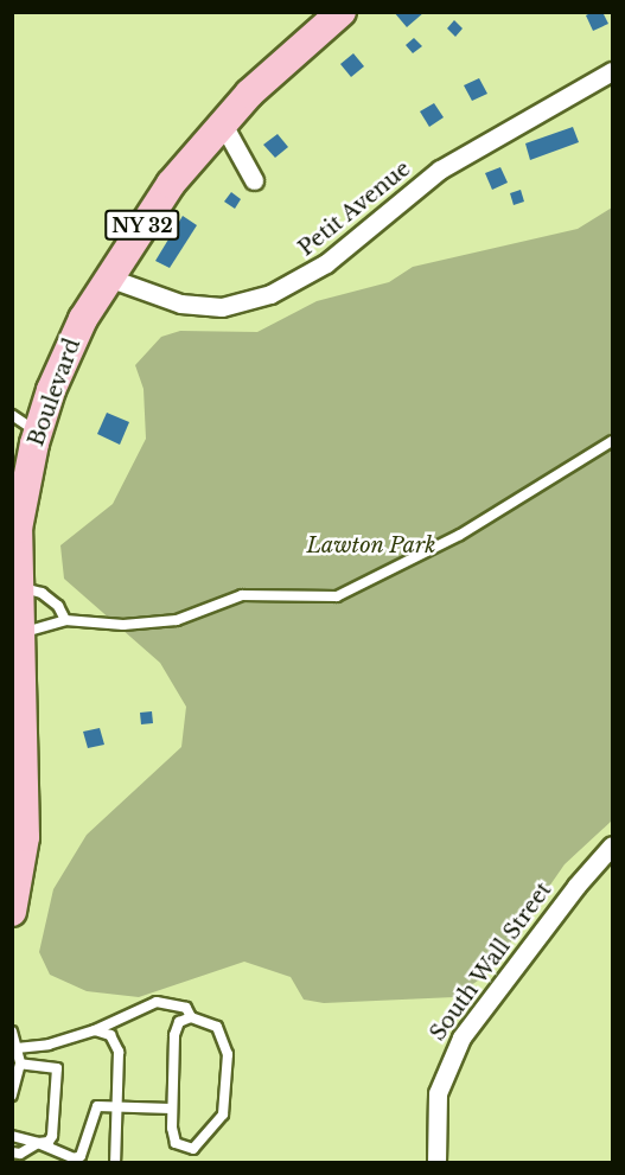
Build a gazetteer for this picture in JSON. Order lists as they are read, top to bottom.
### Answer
{
  "streets": {
    "main road": ["NY 32", "Boulevard"],
    "street": ["Petit Avenue", "South Wall Street"]
  },
  "crossings": [
    ["Petit Avenue", "Boulevard"]
  ],
  "parks": ["Lawton Park"]
}
